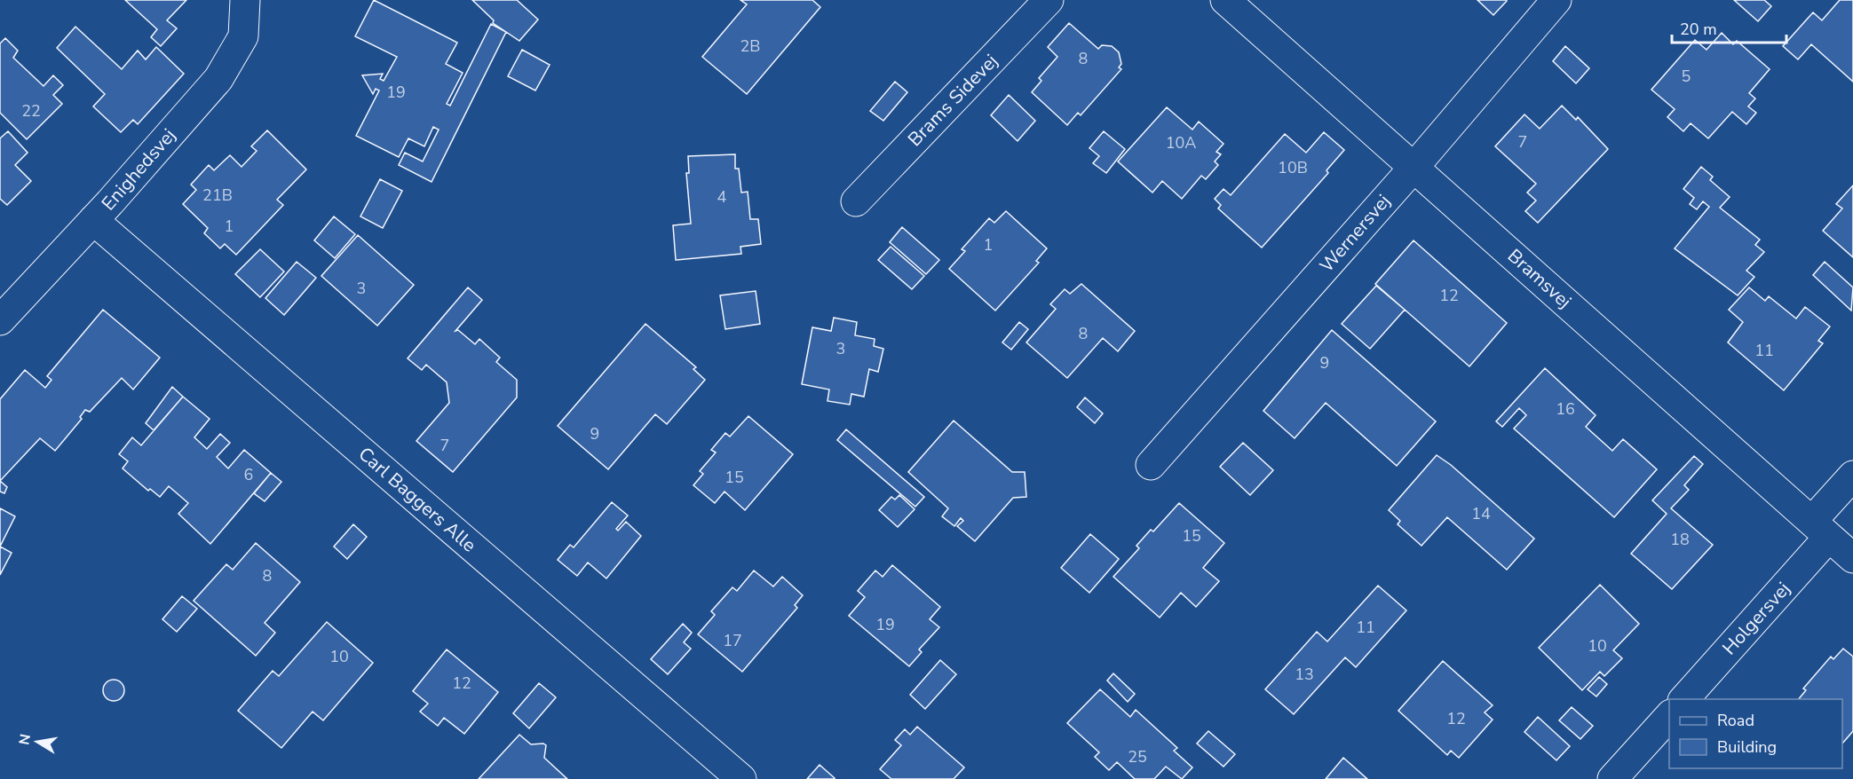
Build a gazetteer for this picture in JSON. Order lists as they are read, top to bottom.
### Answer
{
  "streets": {
    "street": [
      "Brams Sidevej",
      "Enighedsvej",
      "Wernersvej",
      "Bramsvej",
      "Carl Baggers Alle",
      "Holgersvej"
    ]
  },
  "crossings": [
    ["Enighedsvej", "Carl Baggers Alle"],
    ["Wernersvej", "Bramsvej"],
    ["Bramsvej", "Holgersvej"]
  ],
  "house_numbers": [
    "2B",
    "8",
    "5",
    "19",
    "22",
    "7",
    "10A",
    "10B",
    "21B",
    "4",
    "1",
    "1",
    "3",
    "12",
    "8",
    "3",
    "11",
    "9",
    "16",
    "9",
    "7",
    "6",
    "15",
    "14",
    "15",
    "18",
    "8",
    "19",
    "11",
    "17",
    "10",
    "10",
    "13",
    "12",
    "12",
    "25"
  ],
  "legend": ["Road", "Building"],
  "scale_bar": "20 m",
  "north": "left"
}
